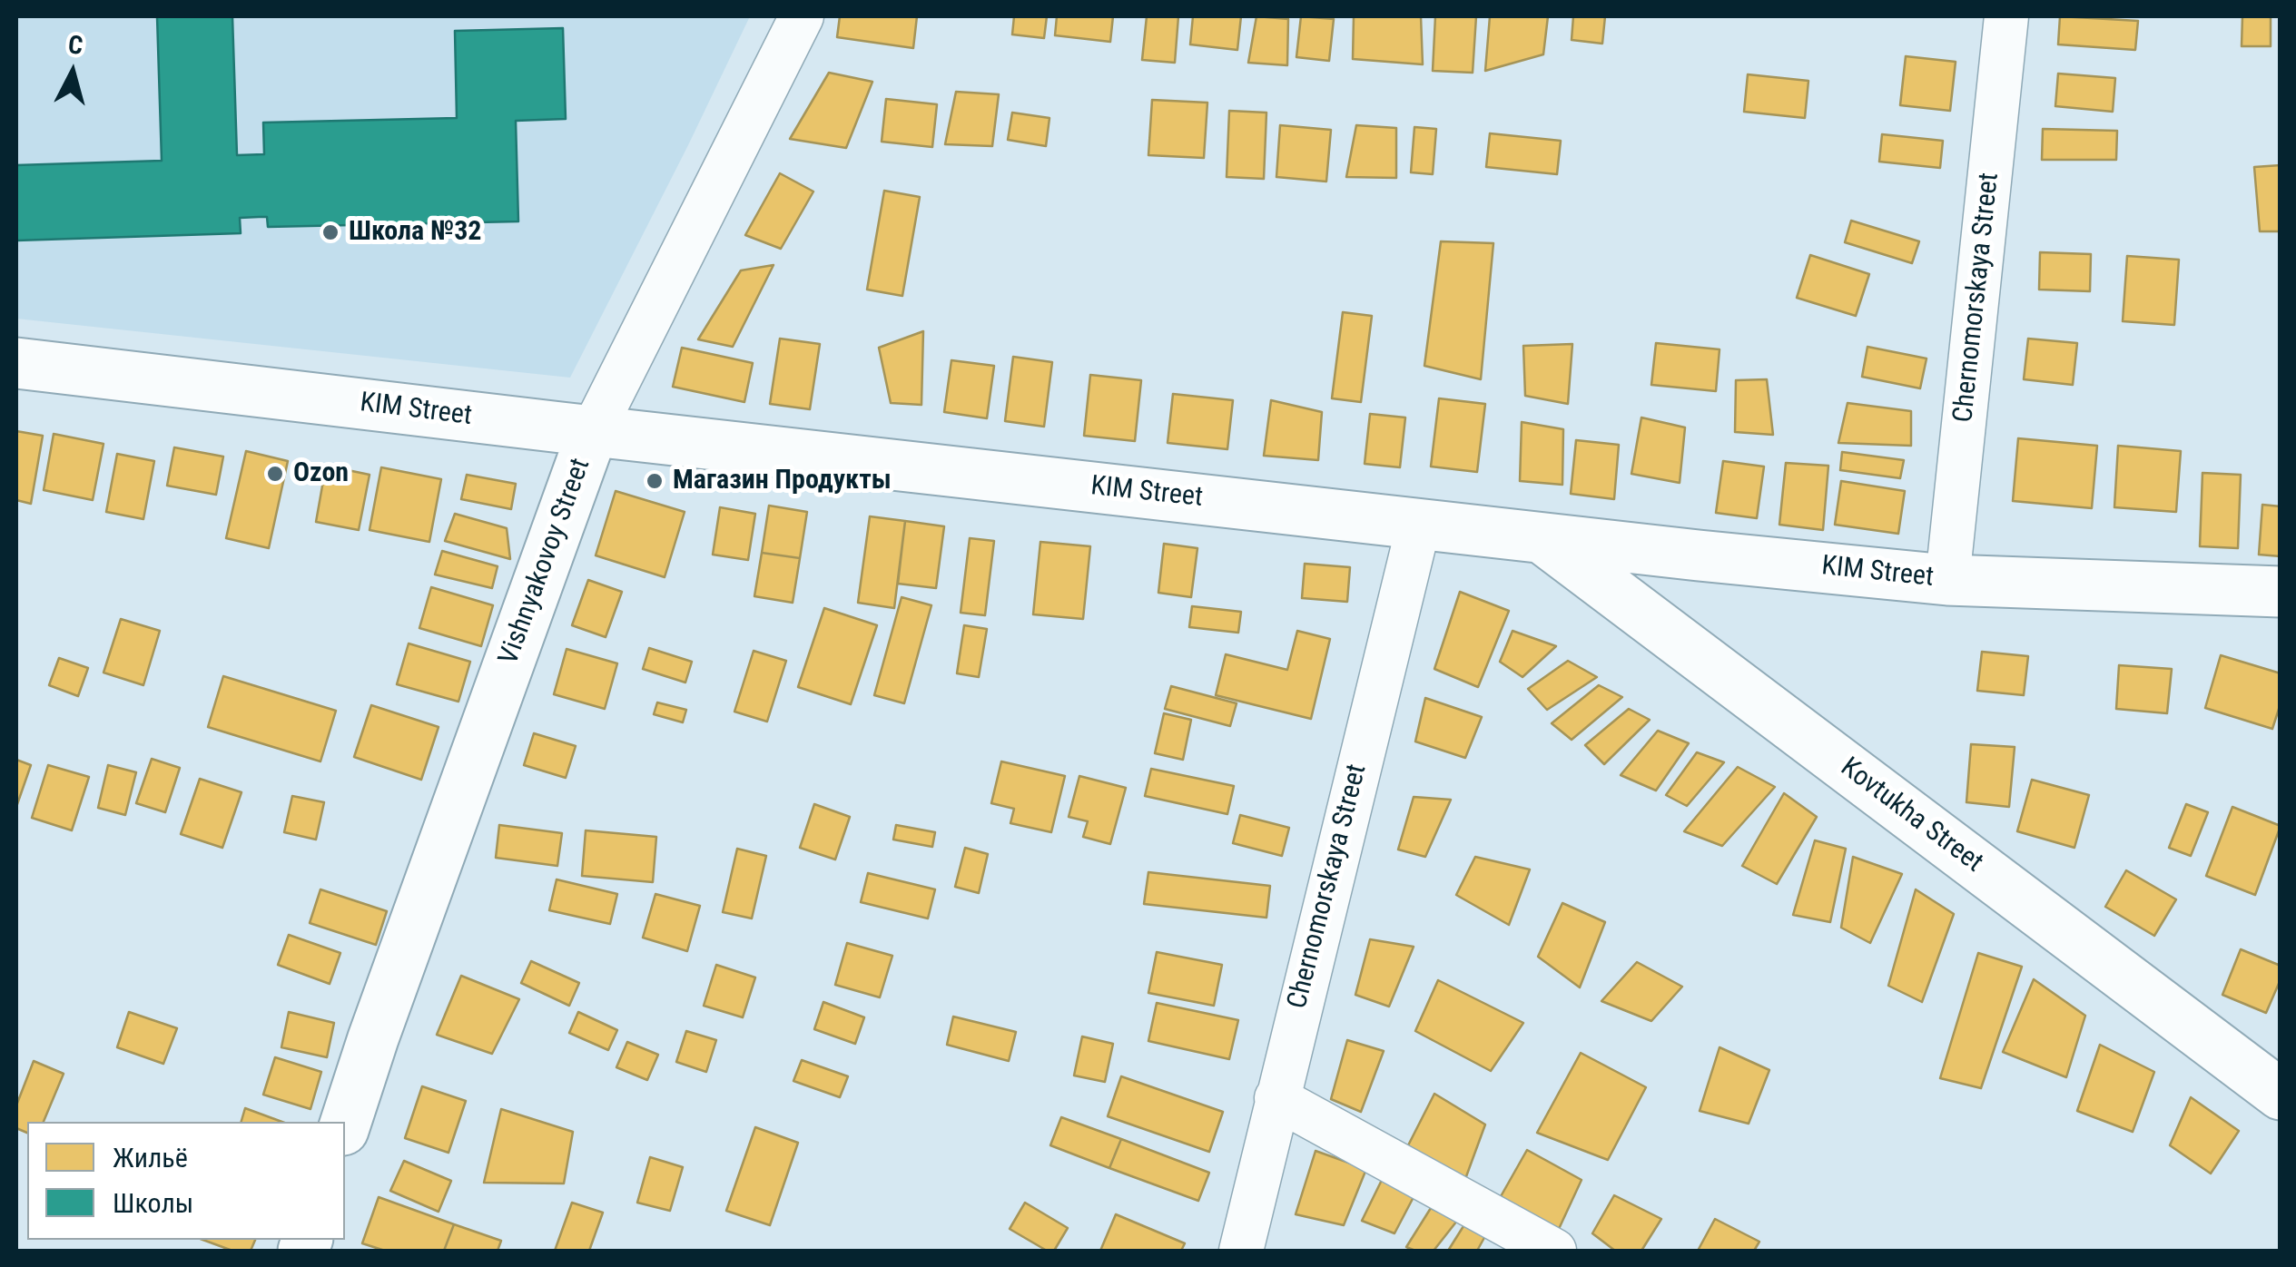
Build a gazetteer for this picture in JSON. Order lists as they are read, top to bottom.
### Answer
{
  "streets": {
    "street": [
      "Chernomorskaya Street",
      "KIM Street",
      "Vishnyakovoy Street",
      "Kovtukha Street"
    ]
  },
  "crossings": [
    ["Chernomorskaya Street", "KIM Street"],
    ["KIM Street", "Vishnyakovoy Street"],
    ["KIM Street", "Kovtukha Street"]
  ],
  "places": ["Школа №32", "Ozon", "Магазин Продукты"],
  "legend": ["Жильё", "Школы"],
  "north": "top"
}
